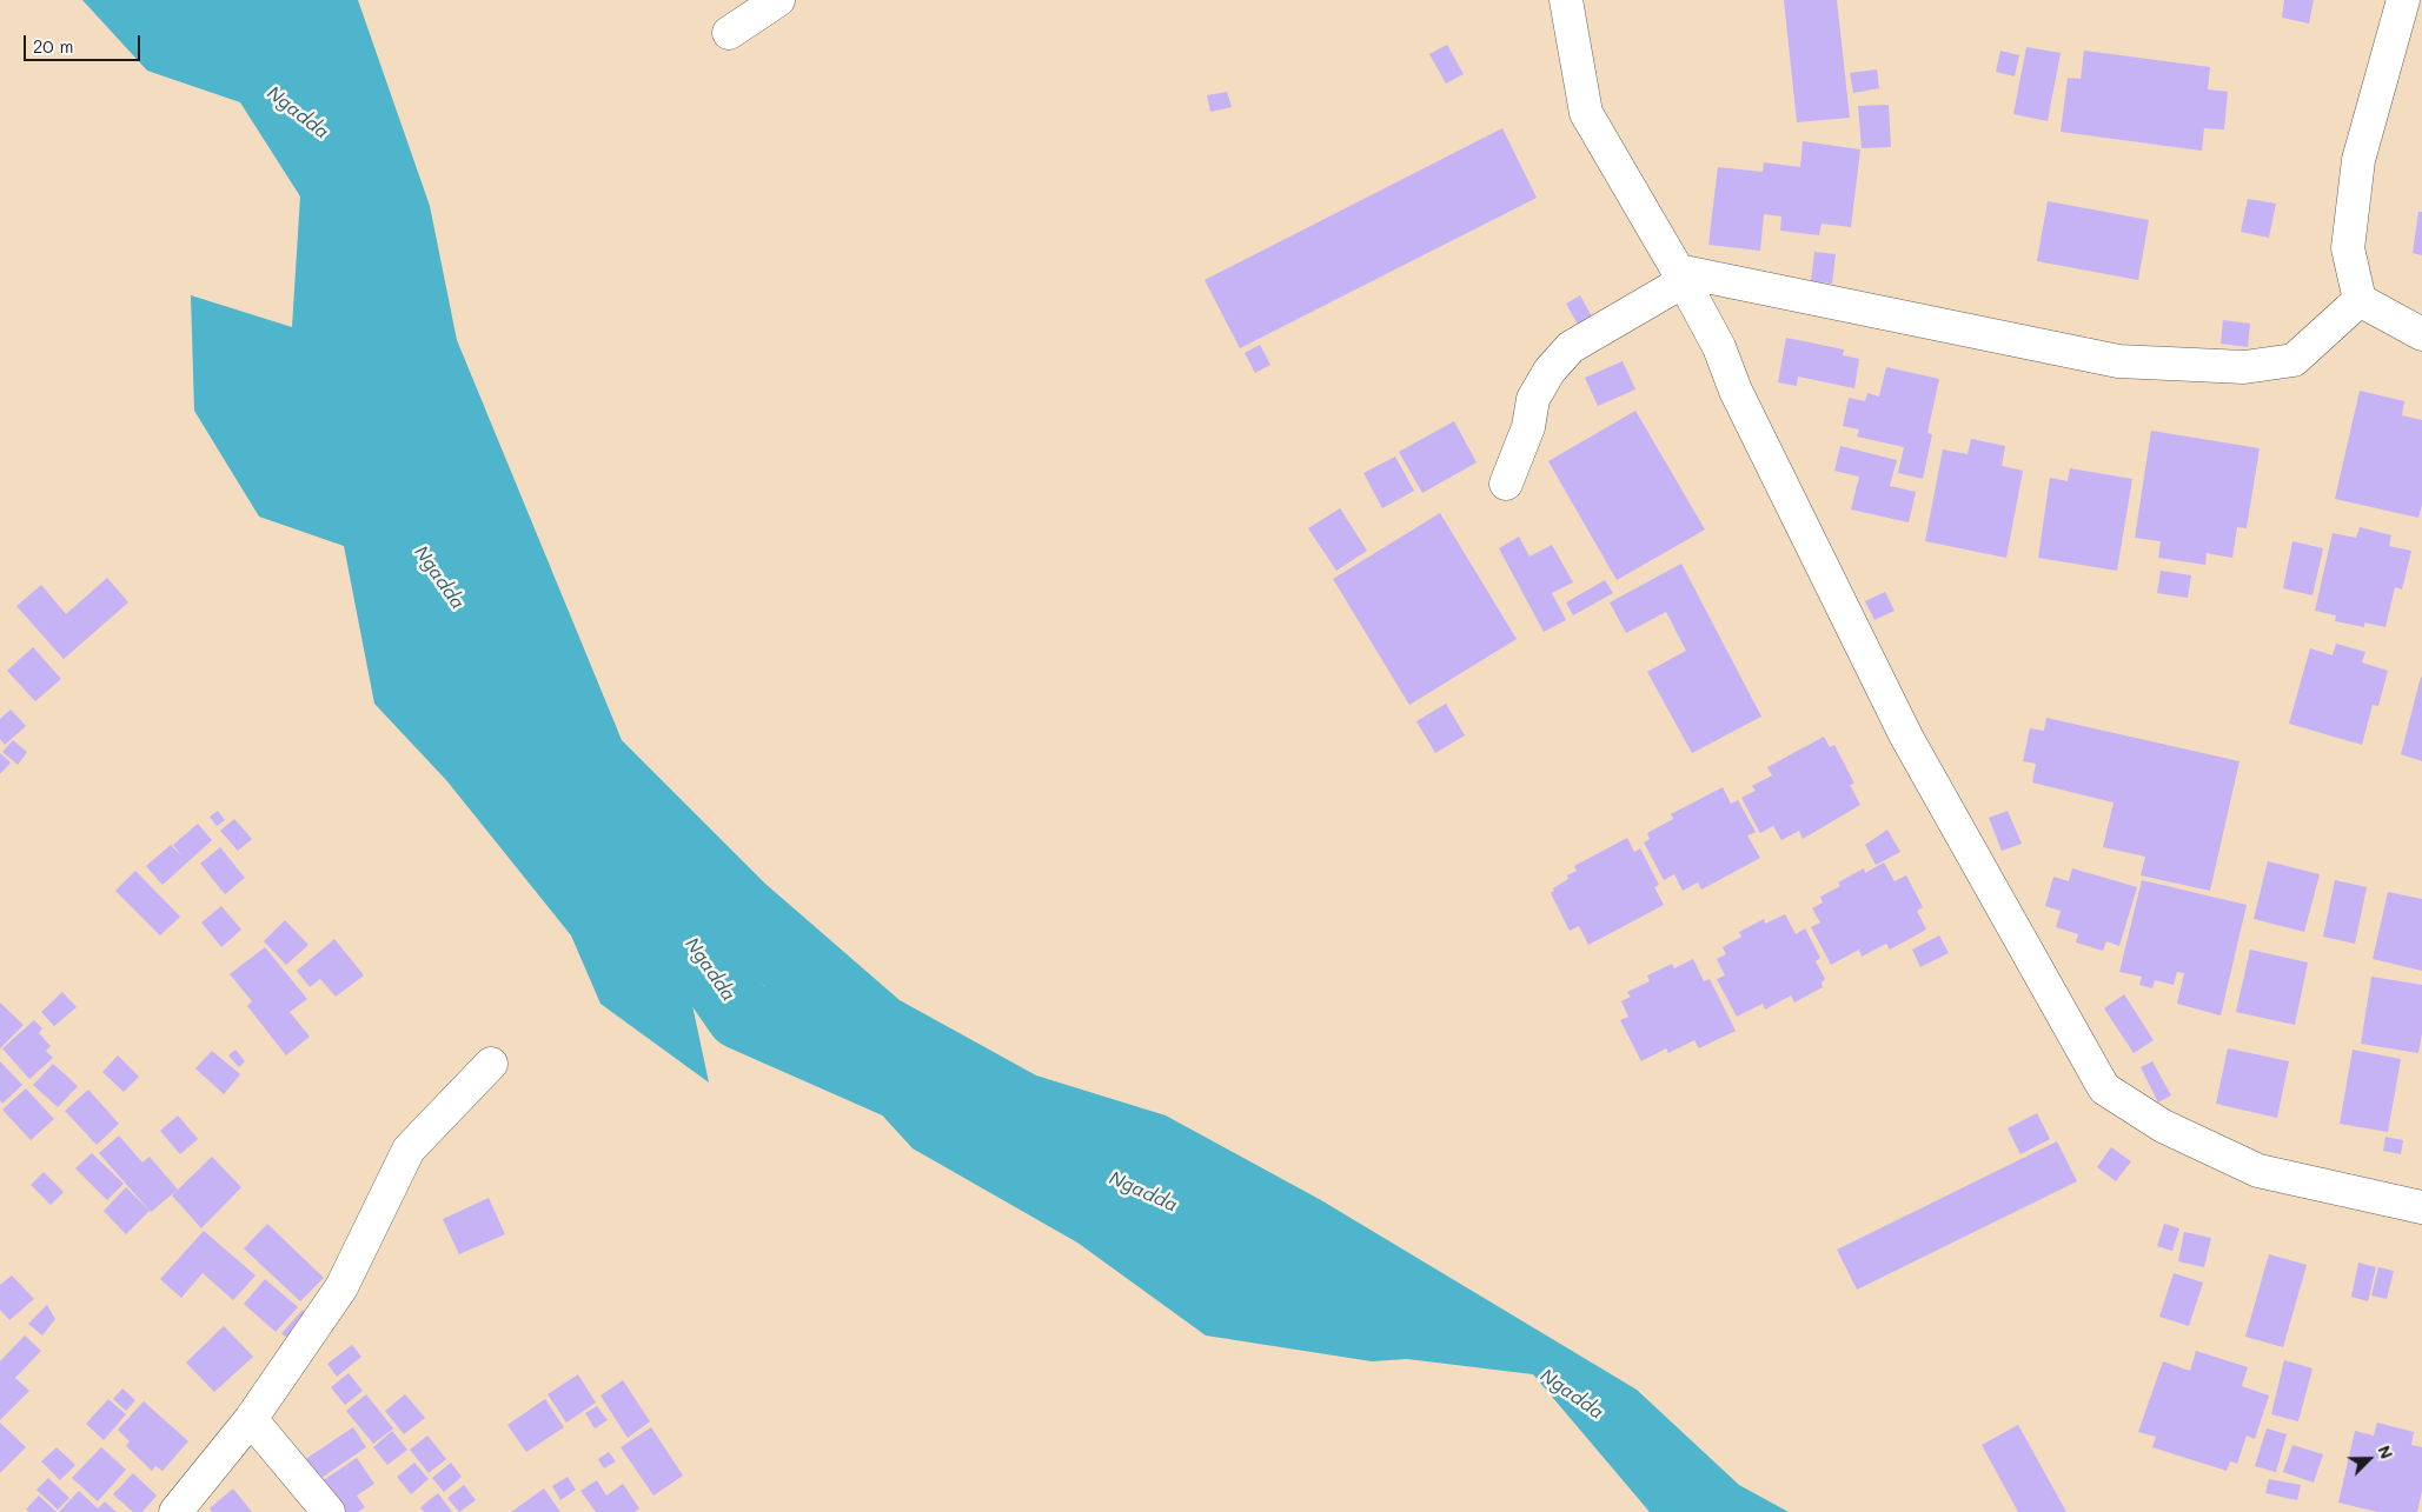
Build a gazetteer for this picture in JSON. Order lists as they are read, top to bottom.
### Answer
{
  "water": ["Ngadda"],
  "scale_bar": "20 m",
  "north": "top right"
}
